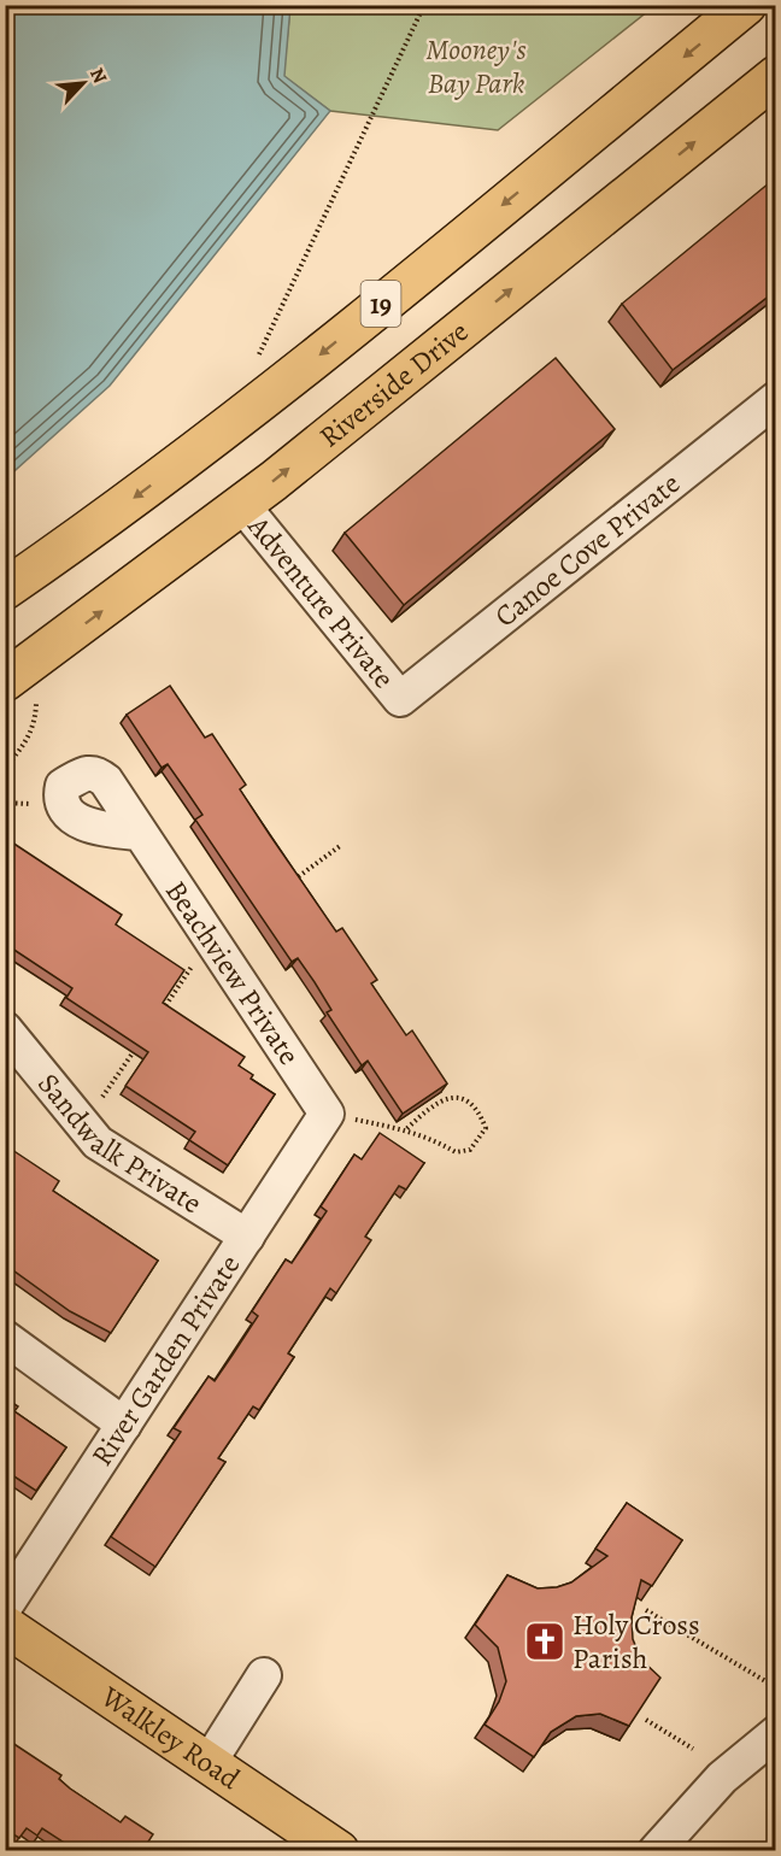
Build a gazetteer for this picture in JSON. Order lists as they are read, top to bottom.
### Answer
{
  "streets": {
    "main road": ["19", "Riverside Drive", "Walkley Road"],
    "street": [
      "Canoe Cove Private",
      "Adventure Private",
      "Beachview Private",
      "Sandwalk Private",
      "River Garden Private"
    ]
  },
  "crossings": [
    ["Riverside Drive", "Adventure Private"],
    ["Canoe Cove Private", "Adventure Private"],
    ["Beachview Private", "River Garden Private"],
    ["Sandwalk Private", "River Garden Private"]
  ],
  "parks": ["Mooney's Bay Park"],
  "places": {
    "church": ["Holy Cross Parish"]
  },
  "north": "top right"
}
